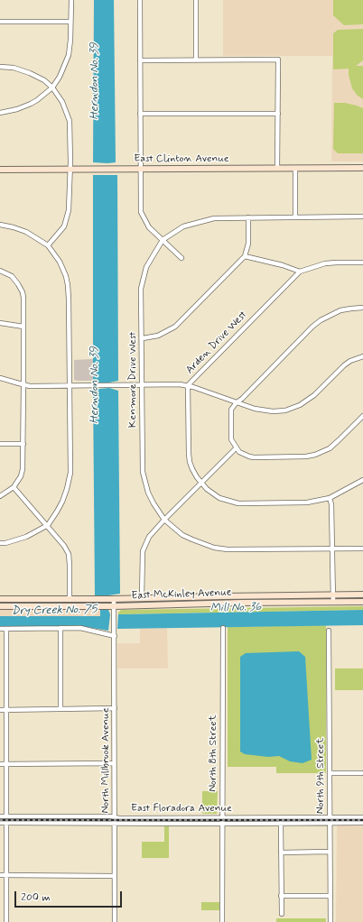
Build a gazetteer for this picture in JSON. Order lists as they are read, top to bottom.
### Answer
{
  "streets": {
    "main road": ["East Clinton Avenue", "East McKinley Avenue"],
    "street": [
      "Arden Drive West",
      "Kenmore Drive West",
      "North 8th Street",
      "North Millbrook Avenue",
      "North 9th Street",
      "East Floradora Avenue"
    ]
  },
  "crossings": [
    ["East McKinley Avenue", "North Millbrook Avenue"],
    ["North 8th Street", "East Floradora Avenue"],
    ["North Millbrook Avenue", "East Floradora Avenue"],
    ["North 9th Street", "East Floradora Avenue"]
  ],
  "water": ["Herndon No. 39", "Mill No. 36", "Dry Creek No. 75"],
  "scale_bar": "200 m"
}
